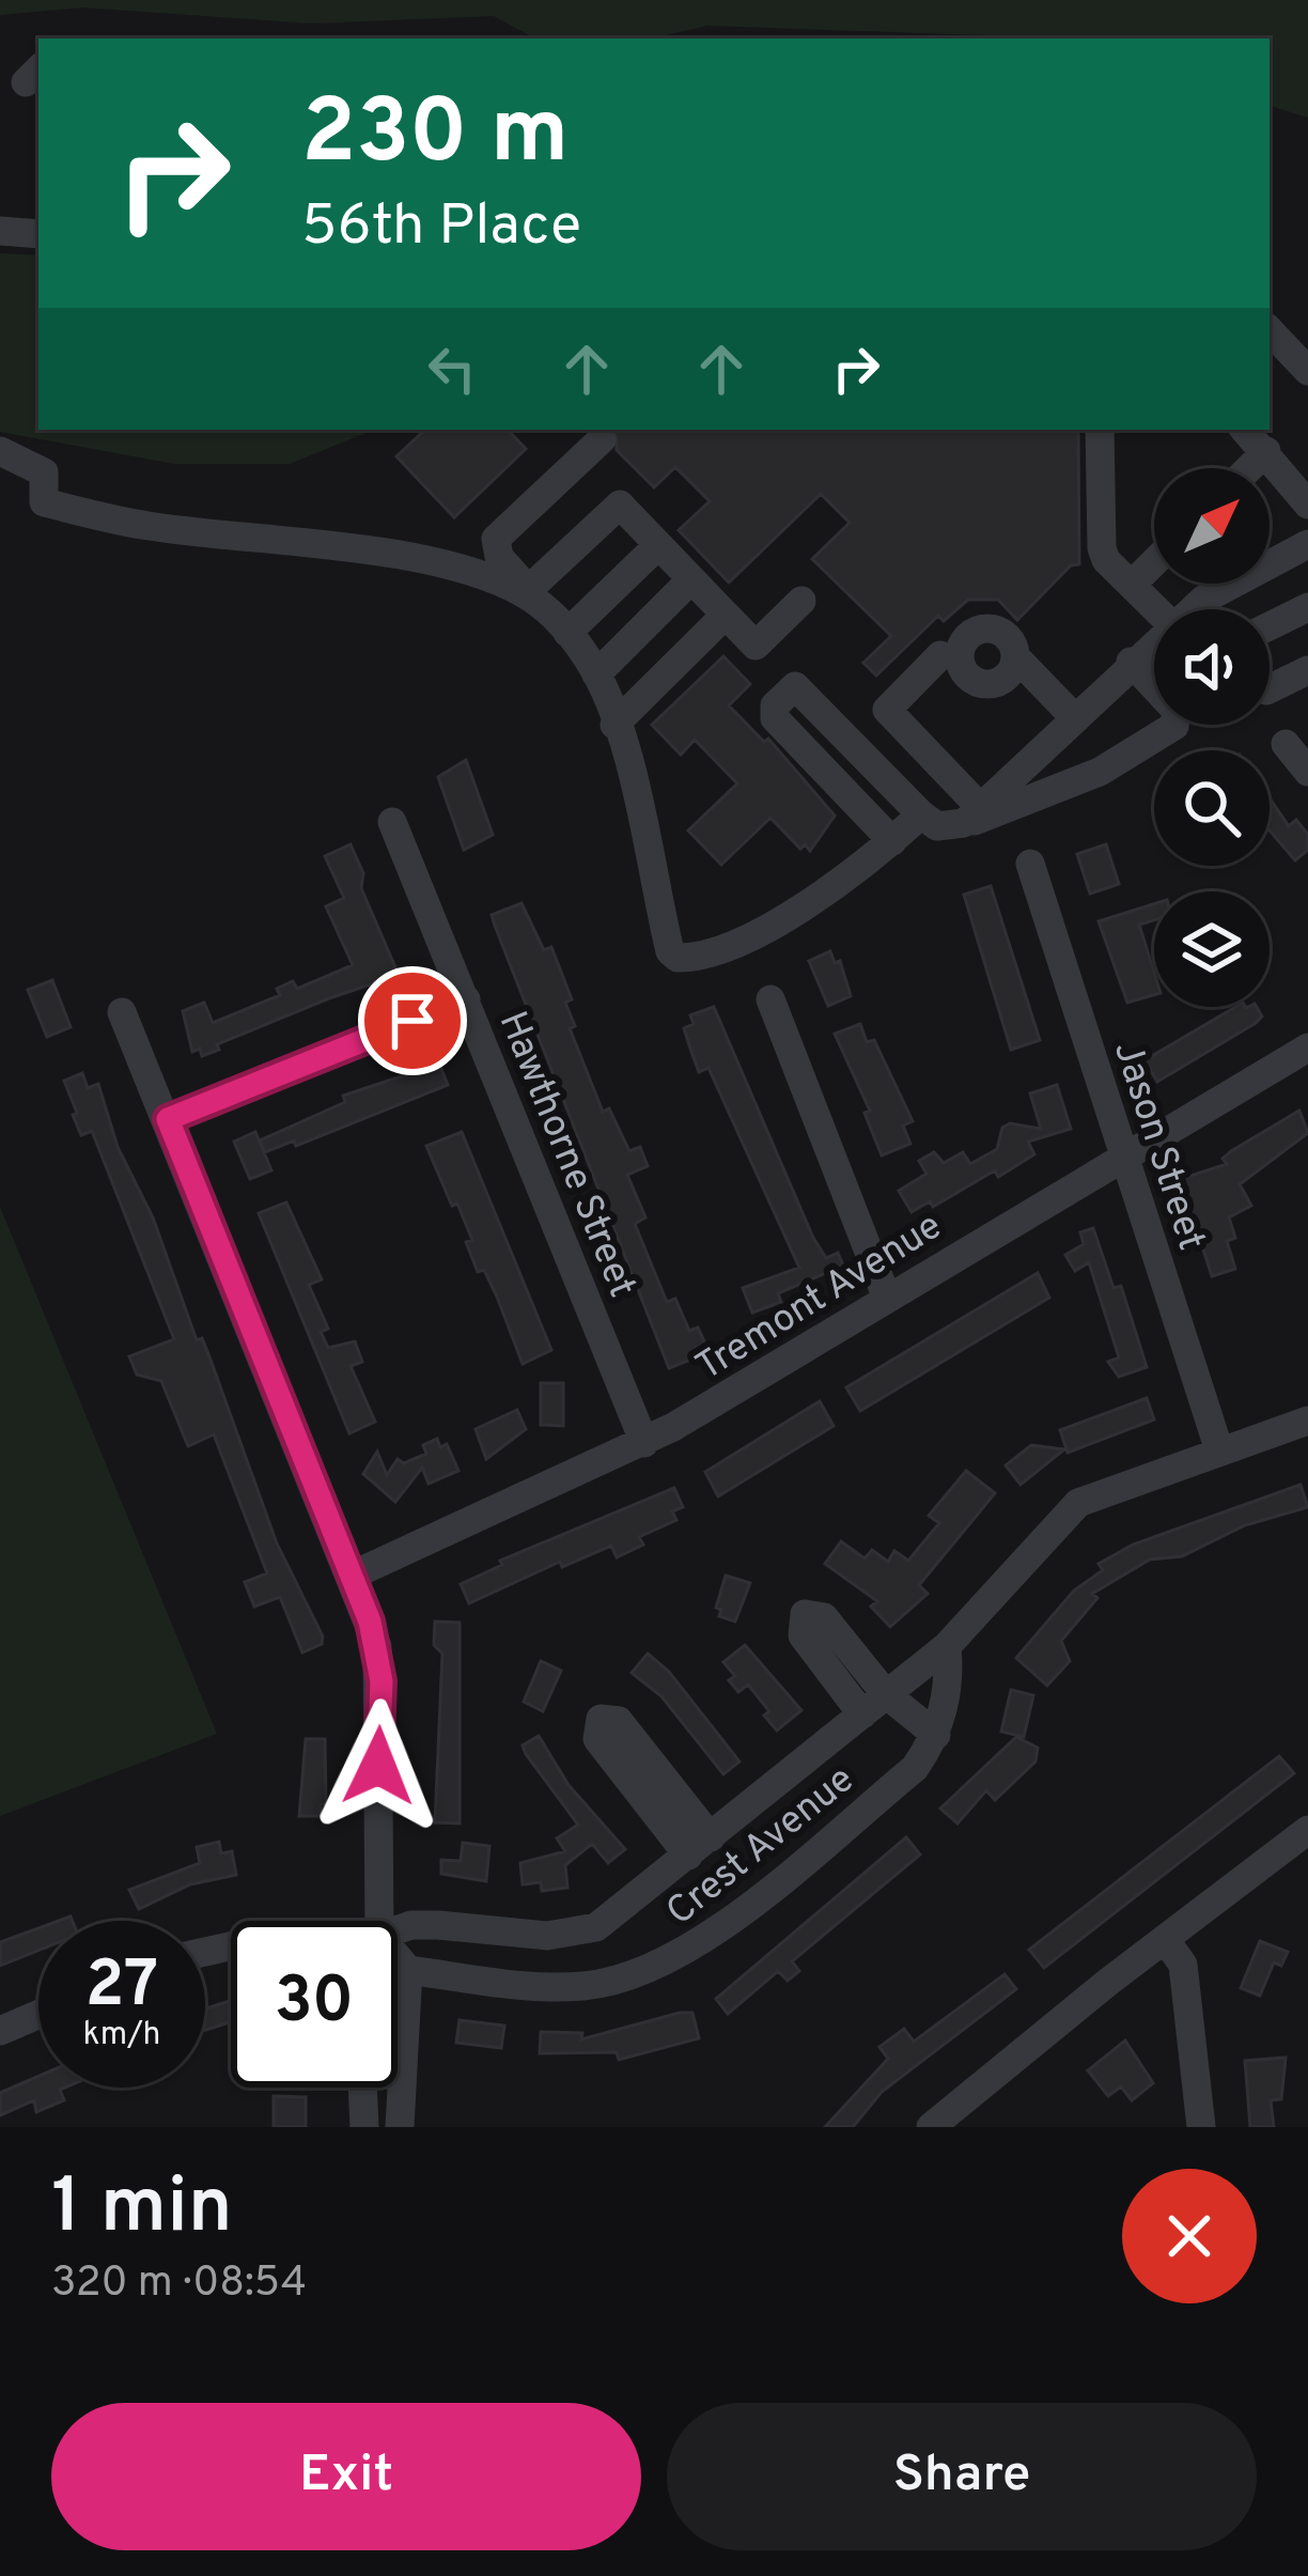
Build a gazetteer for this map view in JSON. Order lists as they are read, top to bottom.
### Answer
{
  "streets": {
    "street": [
      "Jason Street",
      "Hawthorne Street",
      "Tremont Avenue",
      "Crest Avenue"
    ]
  },
  "crossings": [
    ["Jason Street", "Tremont Avenue"],
    ["Jason Street", "Crest Avenue"],
    ["Hawthorne Street", "Tremont Avenue"]
  ],
  "north": "top right",
  "page": {
    "turn": ["230 m", "56th Place"],
    "speed": "27 km/h",
    "limit": "30",
    "heading": ["1 min", "320 m · 08:54"],
    "buttons": ["Exit", "Share"]
  }
}
